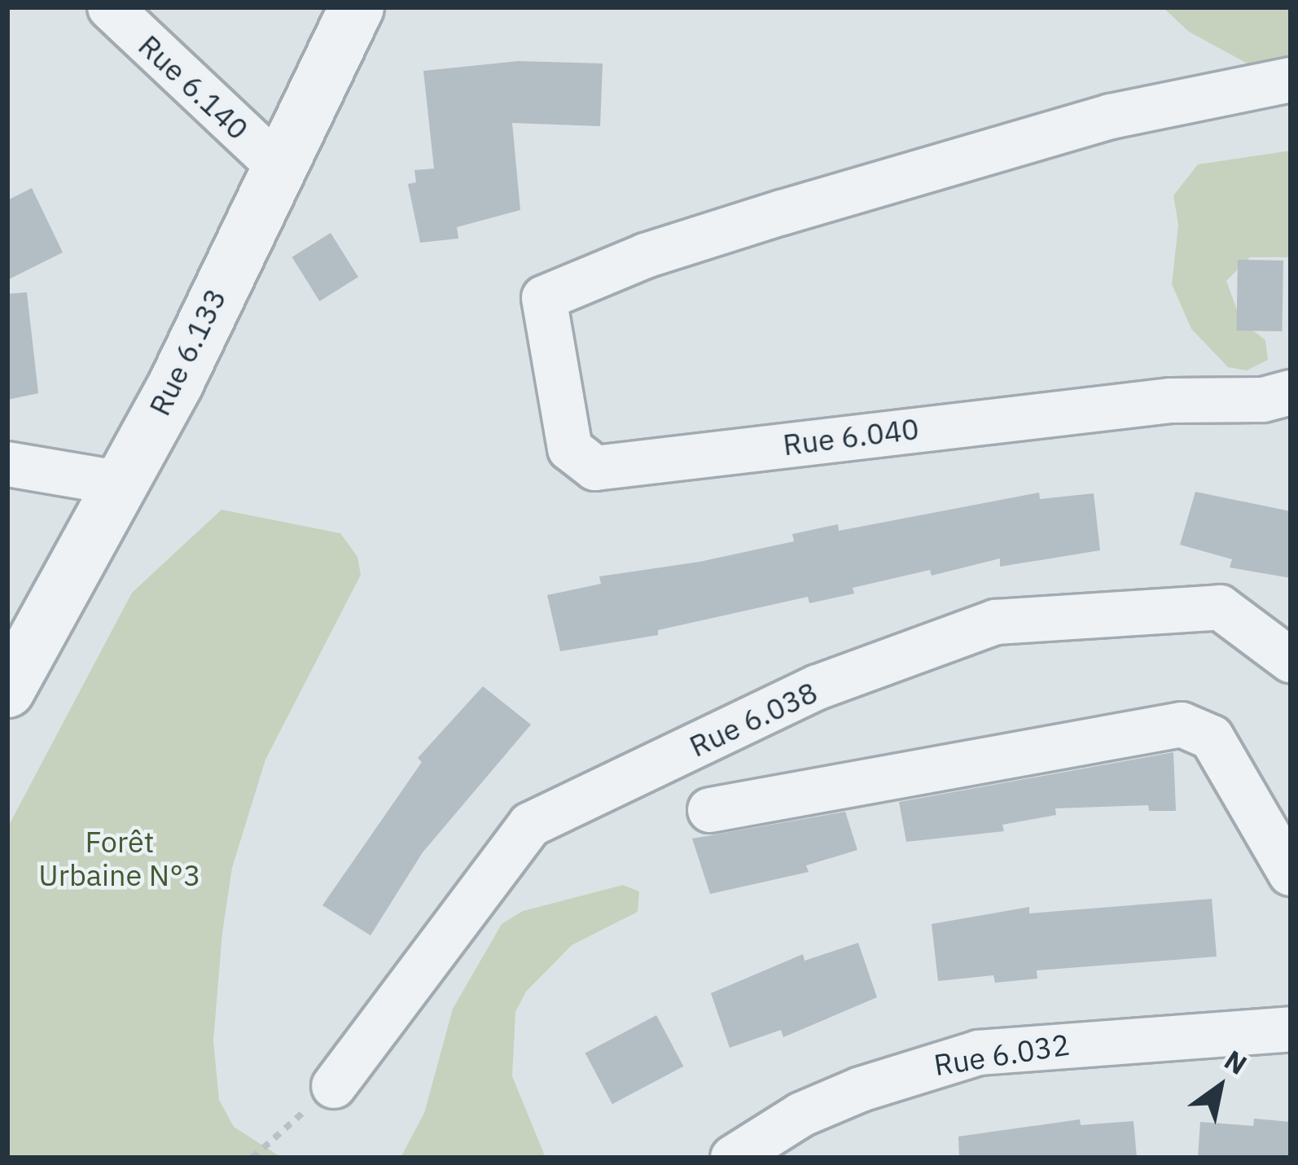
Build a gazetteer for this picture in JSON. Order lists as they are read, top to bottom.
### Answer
{
  "streets": {
    "street": [
      "Rue 6.140",
      "Rue 6.133",
      "Rue 6.040",
      "Rue 6.038",
      "Rue 6.032"
    ]
  },
  "crossings": [
    ["Rue 6.140", "Rue 6.133"]
  ],
  "parks": ["Forêt Urbaine N°3"],
  "north": "top right"
}
